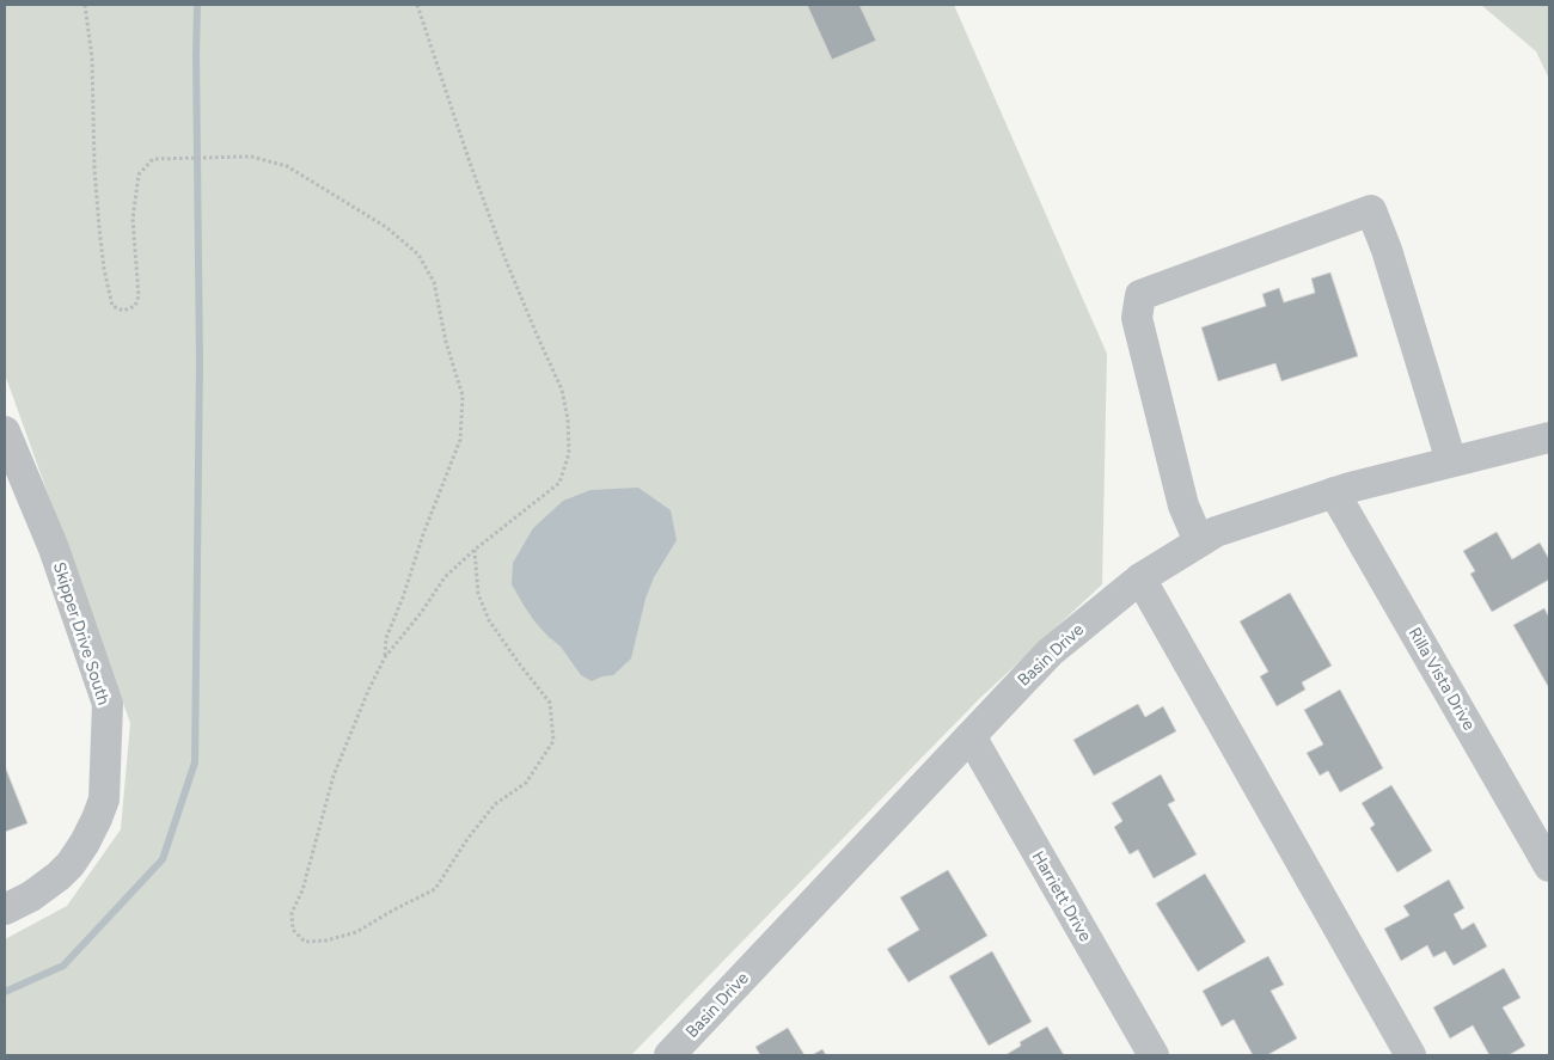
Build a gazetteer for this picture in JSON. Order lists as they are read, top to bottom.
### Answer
{
  "streets": {
    "street": [
      "Skipper Drive South",
      "Basin Drive",
      "Rilla Vista Drive",
      "Harriett Drive"
    ]
  },
  "crossings": [
    ["Basin Drive", "Rilla Vista Drive"],
    ["Basin Drive", "Harriett Drive"]
  ]
}
